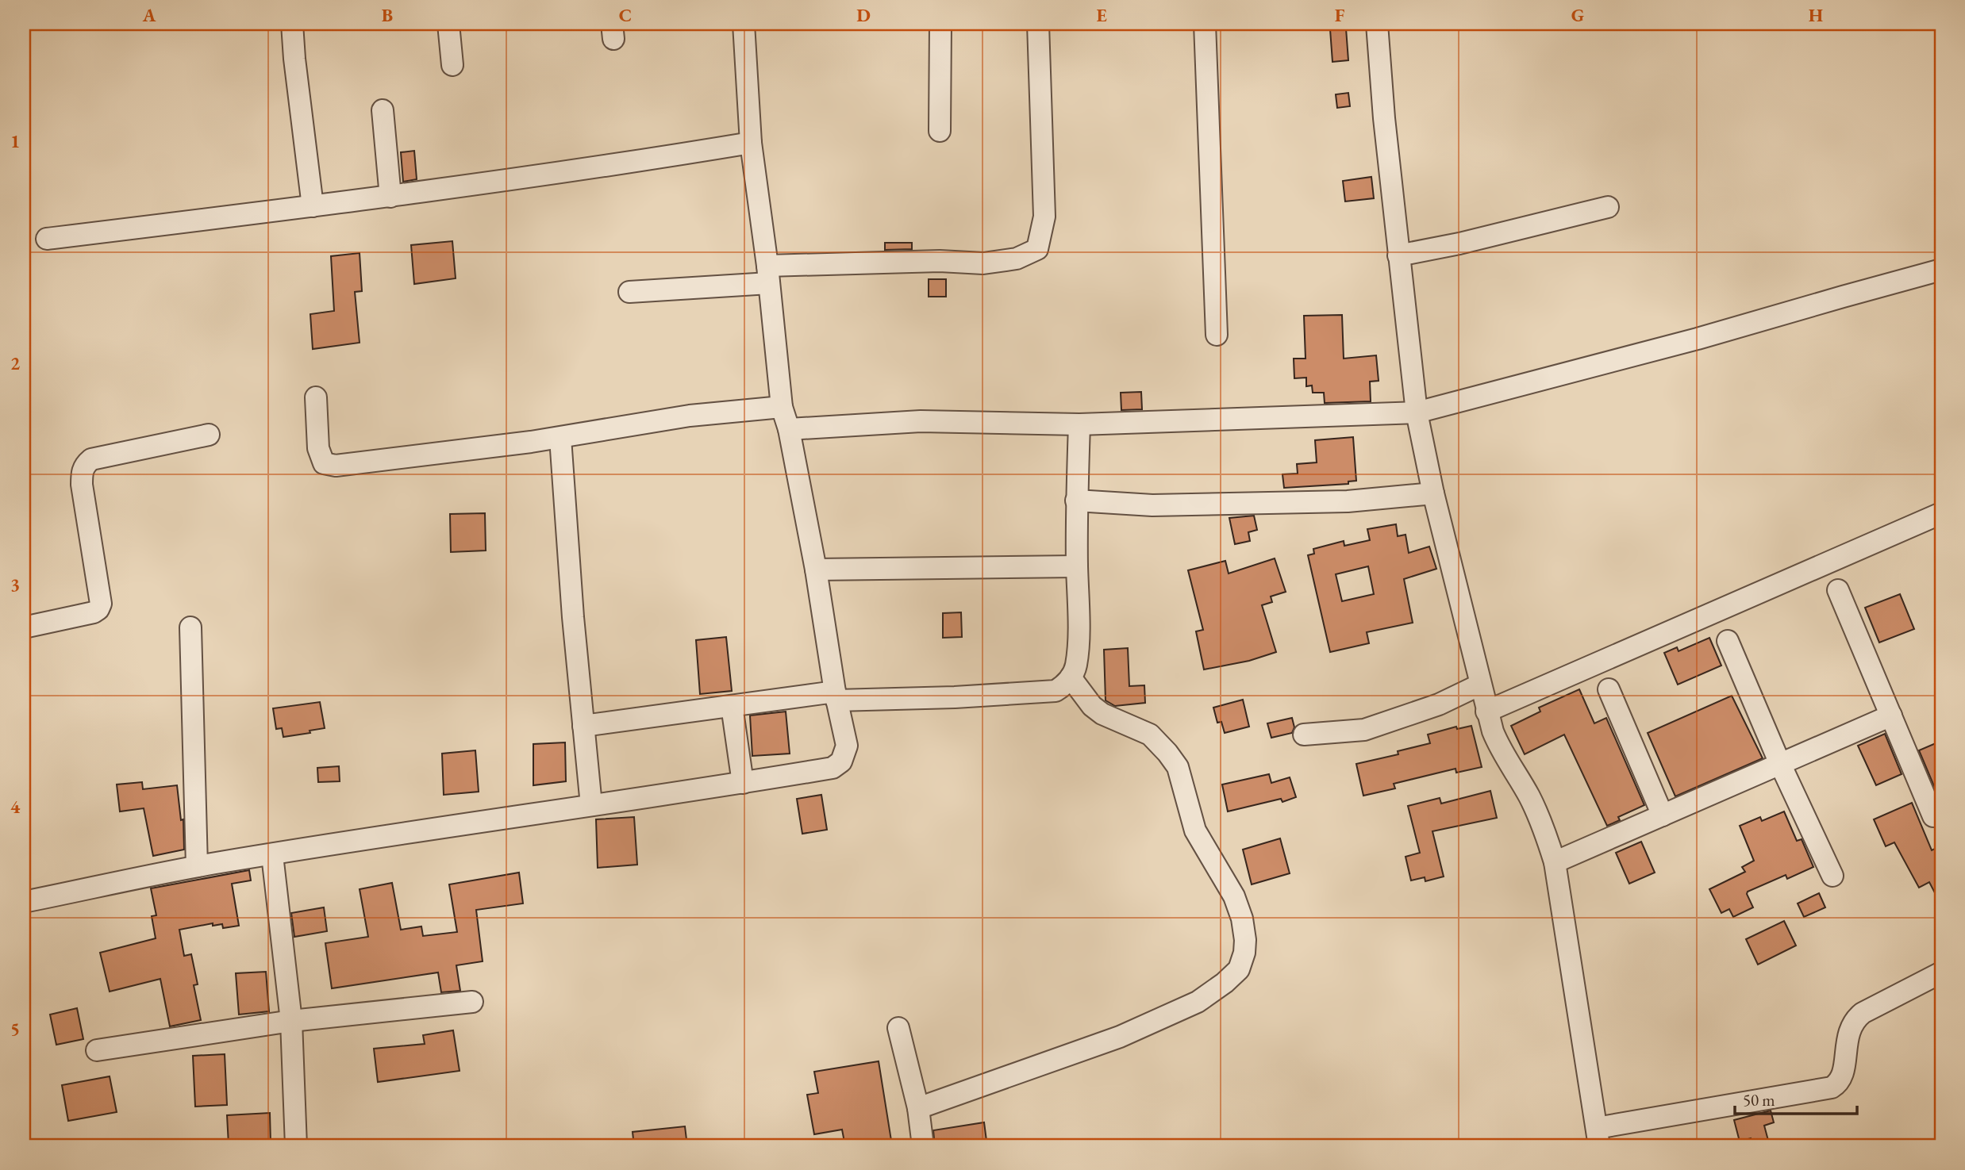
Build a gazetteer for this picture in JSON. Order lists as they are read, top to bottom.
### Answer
{
  "scale_bar": "50 m",
  "grid": {
    "columns": [
      "A",
      "B",
      "C",
      "D",
      "E",
      "F",
      "G",
      "H"
    ],
    "rows": [
      "1",
      "2",
      "3",
      "4",
      "5"
    ]
  }
}
